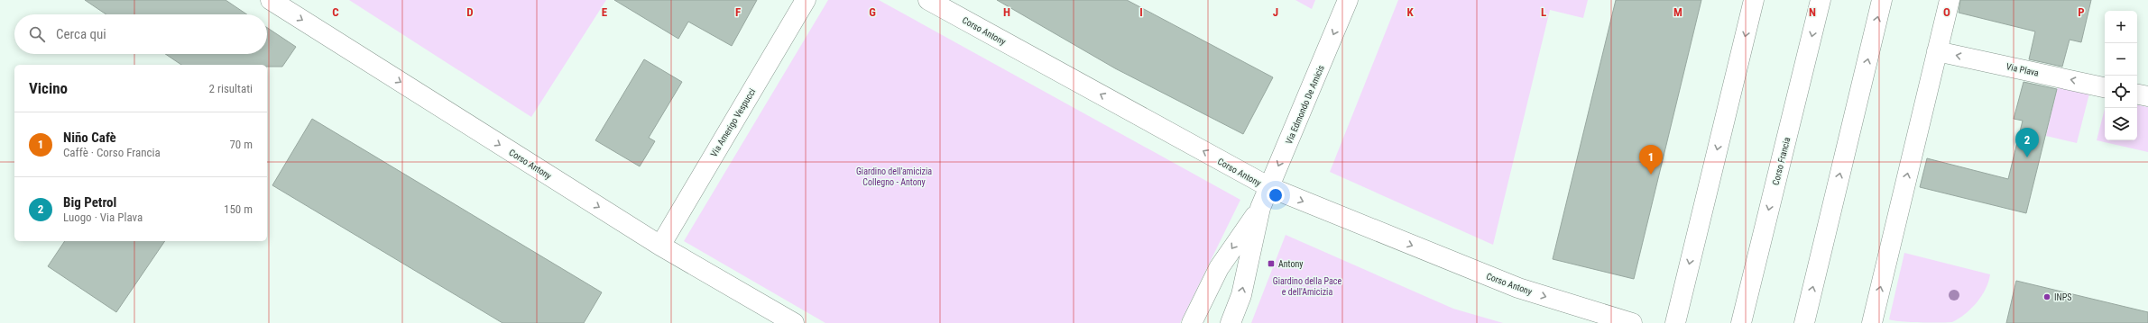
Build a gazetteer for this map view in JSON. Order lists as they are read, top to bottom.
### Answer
{
  "streets": {
    "street": [
      "Corso Antony",
      "Via Plava",
      "Via Edmondo De Amicis",
      "Via Amerigo Vespucci",
      "Corso Francia"
    ]
  },
  "crossings": [
    ["Corso Antony", "Via Edmondo De Amicis"],
    ["Corso Antony", "Via Amerigo Vespucci"]
  ],
  "one_way": ["Via Plava"],
  "parks": ["Giardino dell'amicizia Collegno - Antony", "Giardino della Pace e dell'Amicizia"],
  "places": {
    "transit": ["Antony"],
    "other": ["INPS"]
  },
  "page": {
    "map_buttons": ["+", "−"],
    "search": "Cerca qui",
    "heading": ["Vicino", "2 risultati"],
    "list": [
      {
        "mark": "1",
        "name": "Niño Cafè",
        "note": "Caffè · Corso Francia",
        "value": "70 m"
      },
      {
        "mark": "2",
        "name": "Big Petrol",
        "note": "Luogo · Via Plava",
        "value": "150 m"
      }
    ],
    "pins": ["2", "1"]
  },
  "grid": {
    "columns": [
      "C",
      "D",
      "E",
      "F",
      "G",
      "H",
      "I",
      "J",
      "K",
      "L",
      "M",
      "N",
      "O",
      "P"
    ]
  }
}
